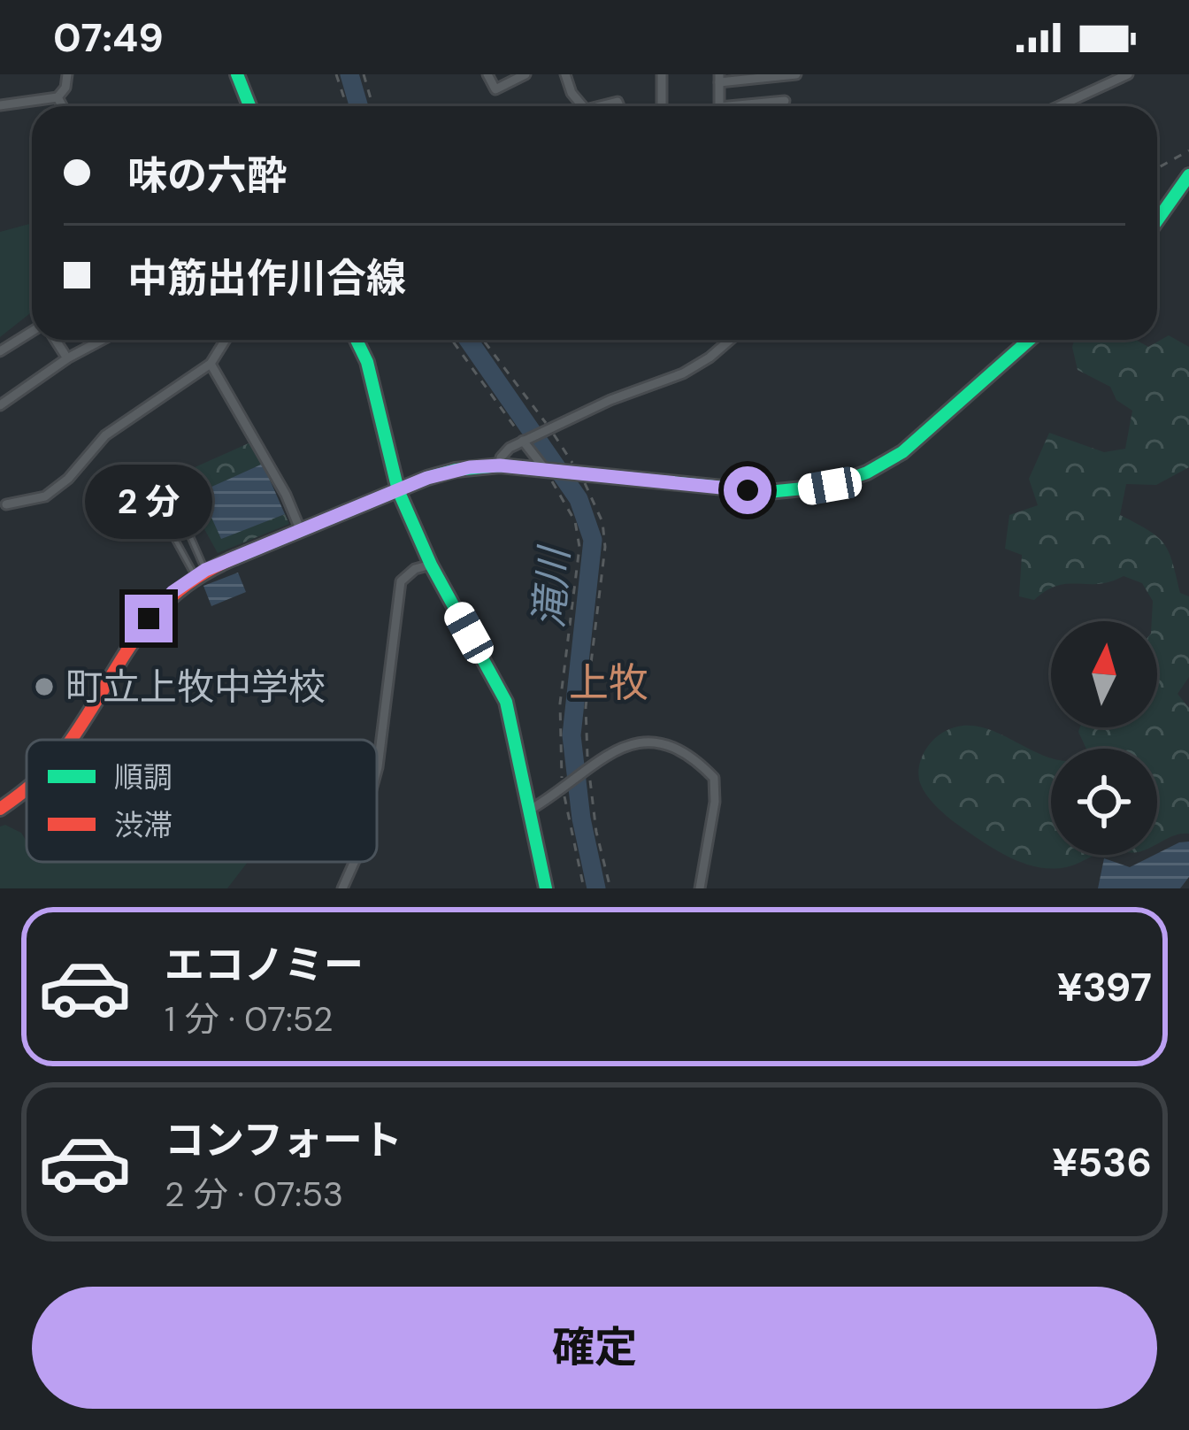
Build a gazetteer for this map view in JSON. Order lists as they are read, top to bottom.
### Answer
{
  "districts": ["上牧"],
  "water": ["滝川"],
  "places": ["町立上牧中学校"],
  "legend": ["順調", "渋滞"],
  "north": "top",
  "page": {
    "status": "07:49",
    "banner": ["味の六酔", "中筋出作川合線"],
    "bubble": "2 分",
    "list": [
      {
        "name": "エコノミー",
        "note": "1 分 · 07:52",
        "value": "¥397"
      },
      {
        "name": "コンフォート",
        "note": "2 分 · 07:53",
        "value": "¥536"
      }
    ],
    "buttons": "確定"
  }
}
